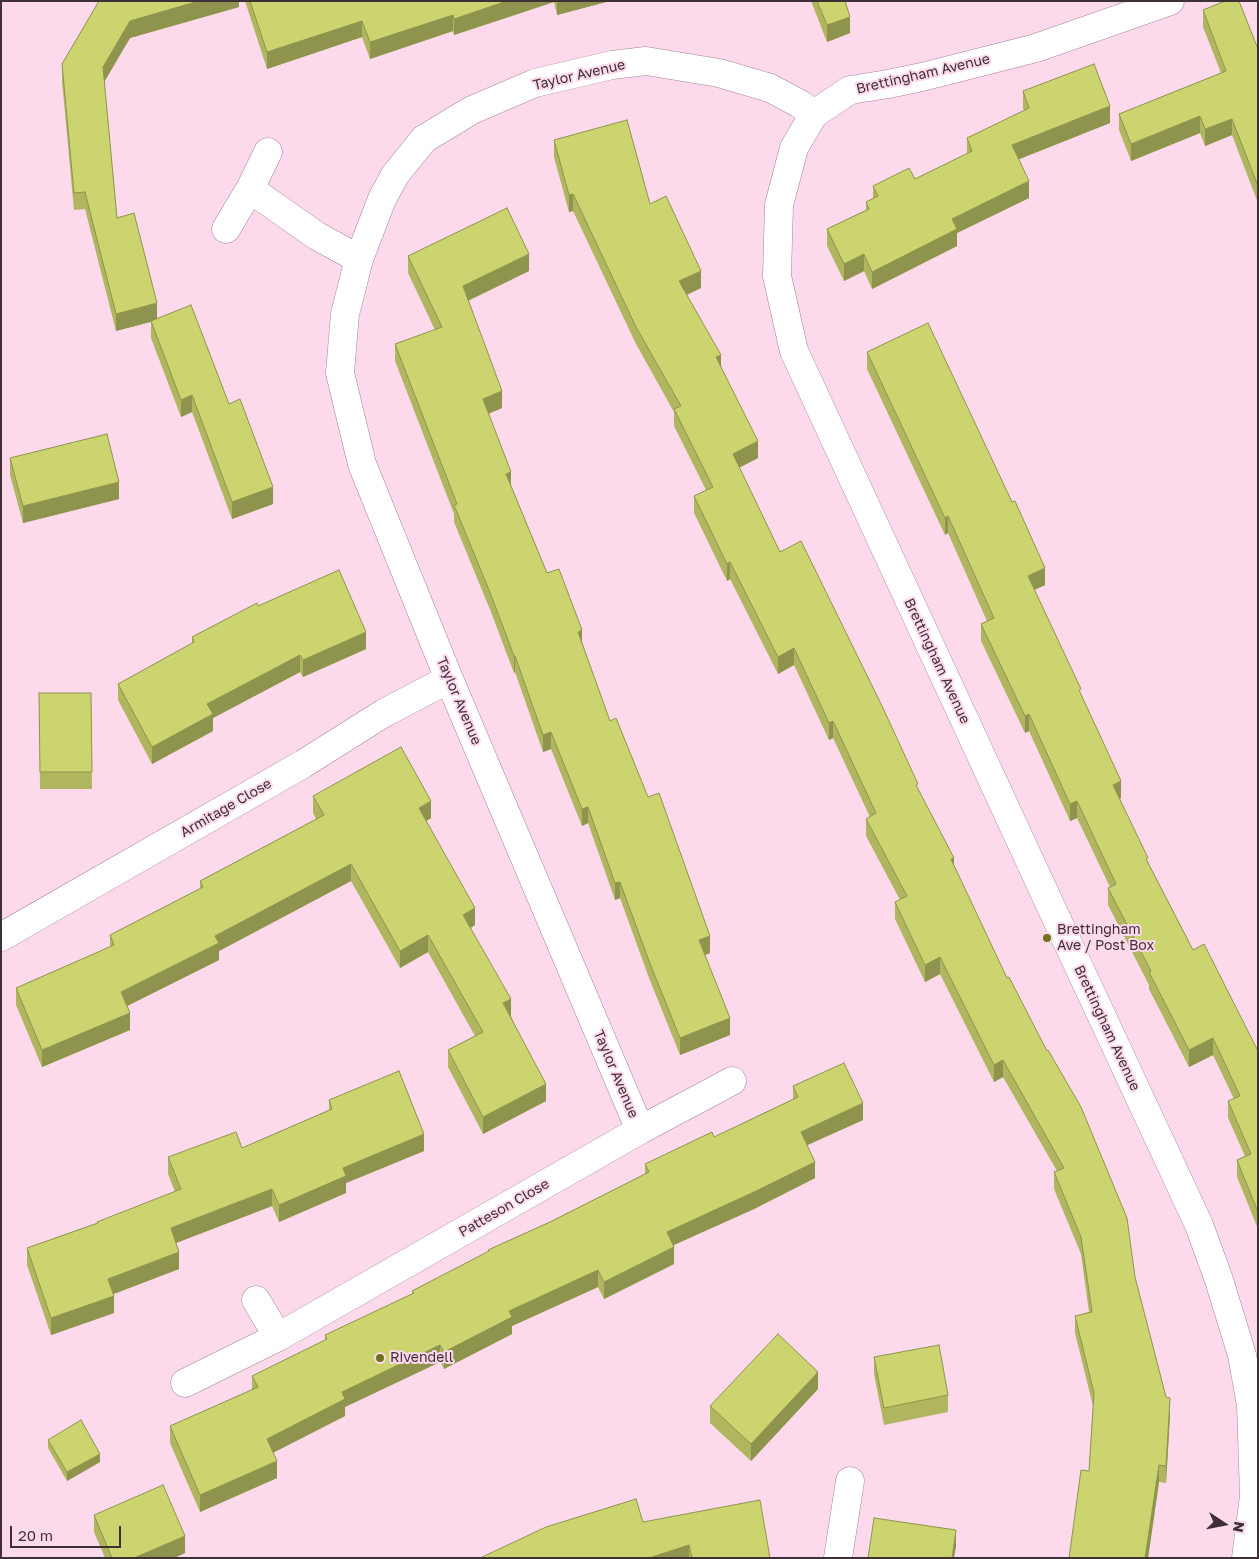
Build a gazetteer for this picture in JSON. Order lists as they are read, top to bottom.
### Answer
{
  "streets": {
    "street": [
      "Brettingham Avenue",
      "Taylor Avenue",
      "Armitage Close",
      "Patteson Close"
    ]
  },
  "crossings": [
    ["Brettingham Avenue", "Taylor Avenue"],
    ["Taylor Avenue", "Armitage Close"],
    ["Taylor Avenue", "Patteson Close"]
  ],
  "places": ["Brettingham Ave / Post Box", "Rivendell"],
  "scale_bar": "20 m",
  "north": "right"
}
